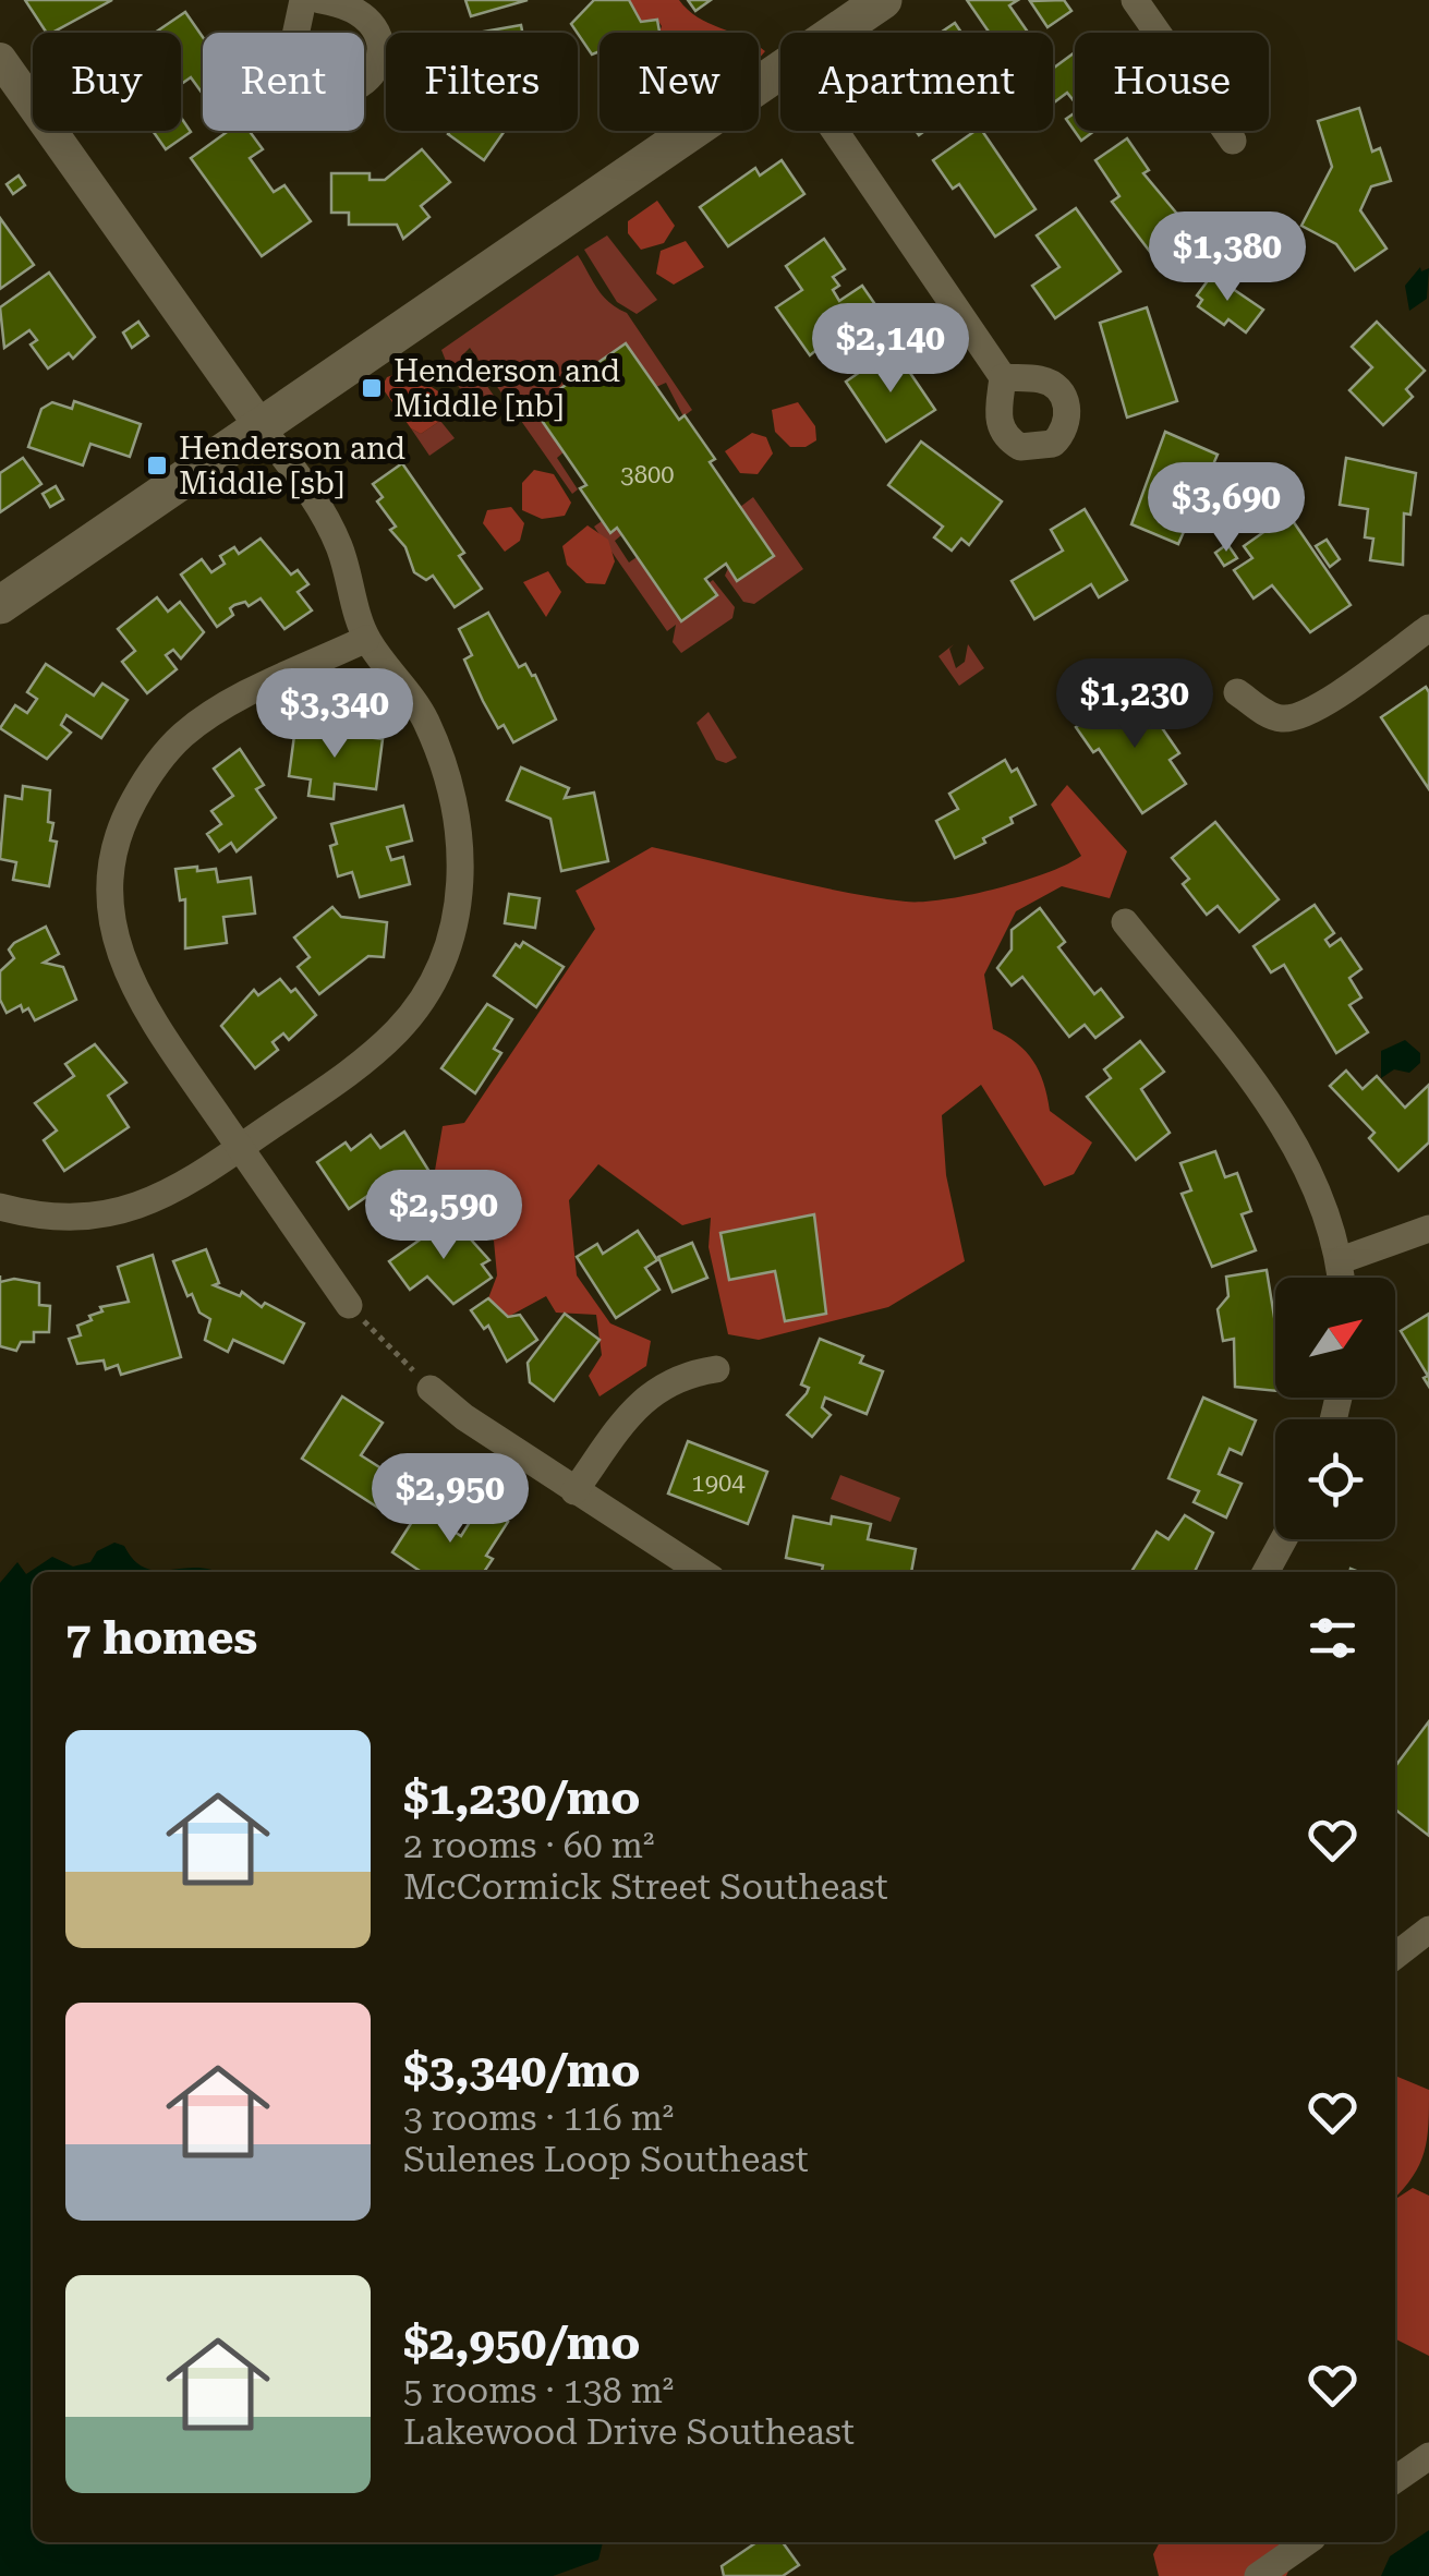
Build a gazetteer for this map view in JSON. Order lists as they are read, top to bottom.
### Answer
{
  "places": {
    "transit": ["Henderson and Middle [nb]", "Henderson and Middle [sb]"]
  },
  "house_numbers": ["3800", "1904"],
  "north": "top right",
  "page": {
    "chip": [
      "Buy",
      "Rent",
      "Filters",
      "New",
      "Apartment",
      "House"
    ],
    "price": [
      "$1,380",
      "$2,140",
      "$3,690",
      "$1,230",
      "$3,340",
      "$2,590",
      "$2,950"
    ],
    "heading": "7 homes",
    "list": [
      {
        "name": "$1,230/mo",
        "note": "2 rooms · 60 m² · McCormick Street Southeast"
      },
      {
        "name": "$3,340/mo",
        "note": "3 rooms · 116 m² · Sulenes Loop Southeast"
      },
      {
        "name": "$2,950/mo",
        "note": "5 rooms · 138 m² · Lakewood Drive Southeast"
      }
    ]
  }
}
